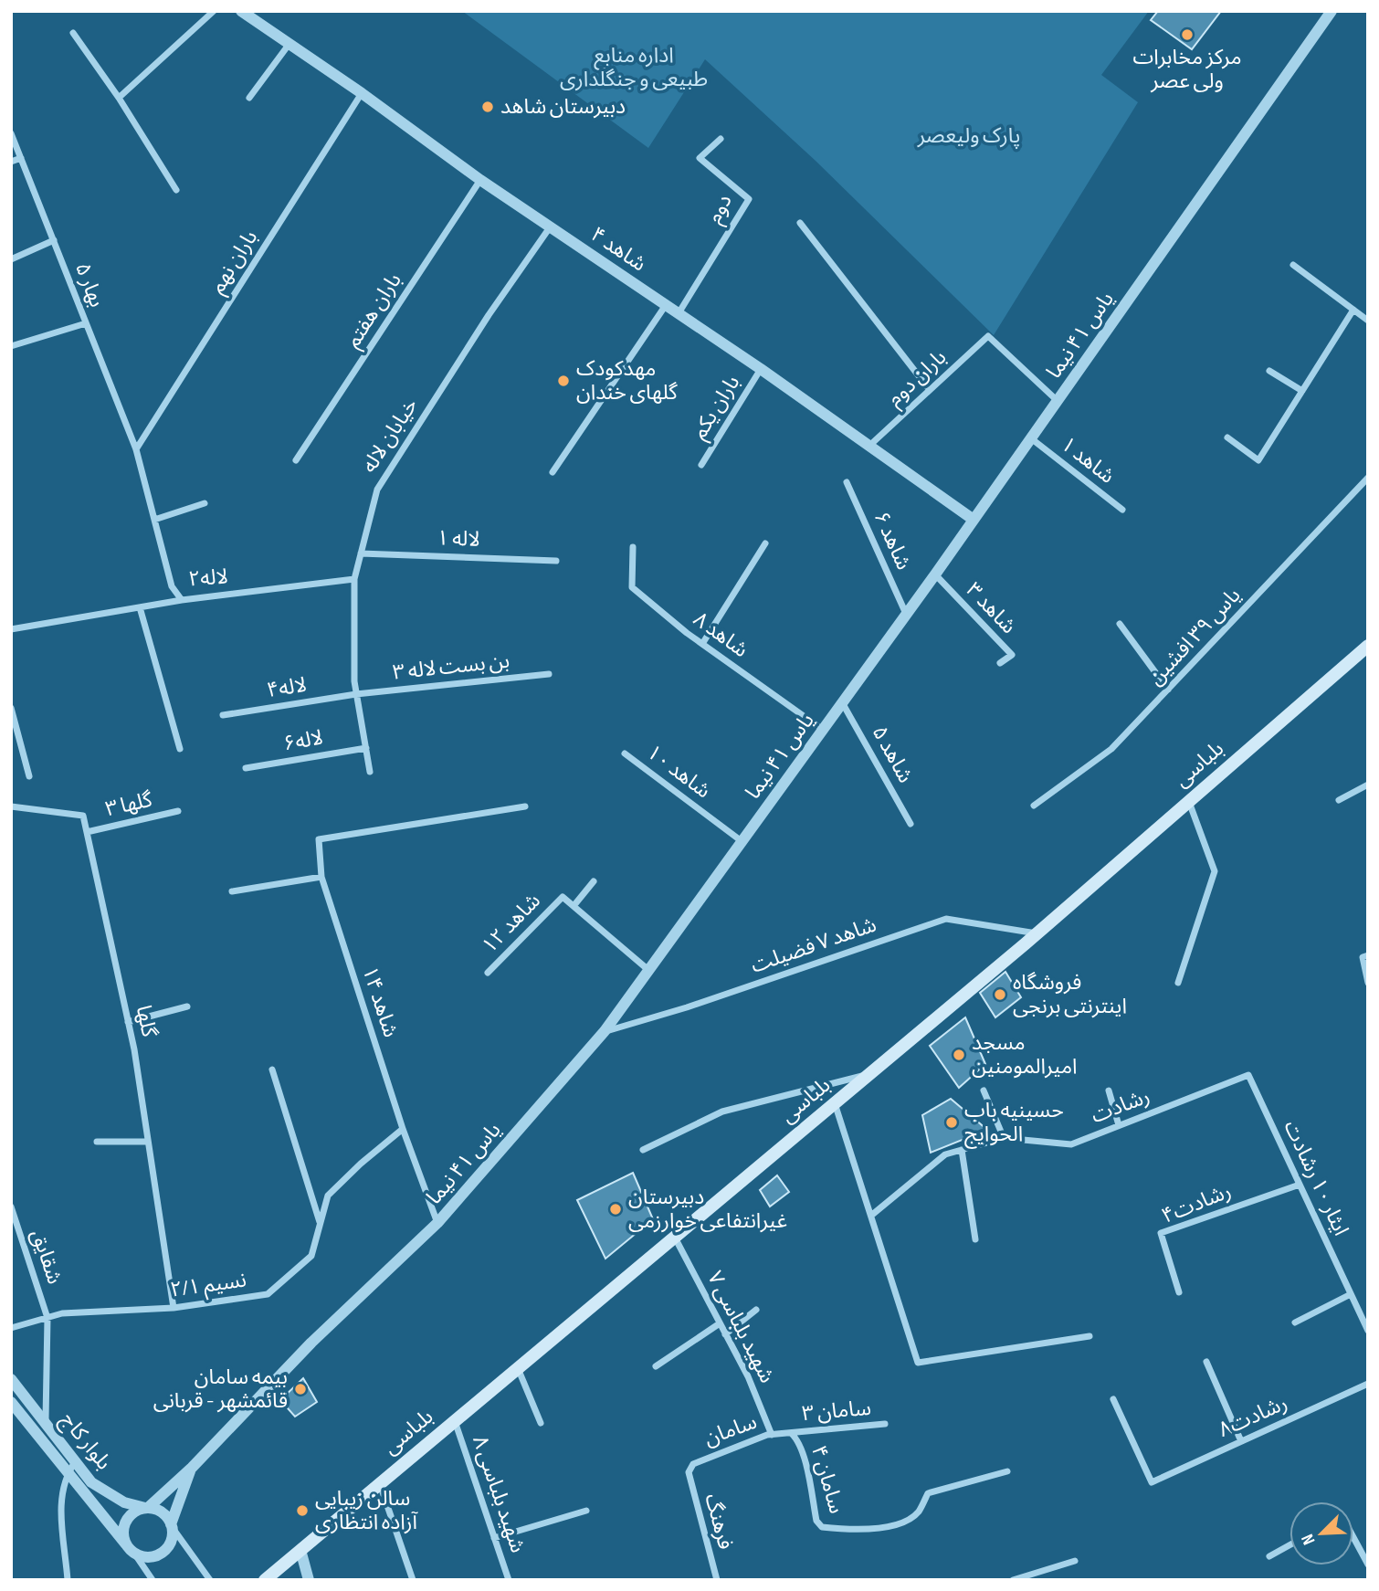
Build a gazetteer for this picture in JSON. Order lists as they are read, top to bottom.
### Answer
{
  "streets": {
    "main road": ["بلباسی"],
    "street": [
      "دوم",
      "شاهد ۴",
      "باران نهم",
      "بهار ۵",
      "باران هفتم",
      "یاس ۴۱ نیما",
      "باران دوم",
      "باران یکم",
      "خیابان لاله",
      "شاهد ۱",
      "لاله ۱",
      "شاهد ۶",
      "لاله۲",
      "شاهد ۳",
      "شاهد ۸",
      "یاس ۳۹ افشین",
      "بن بست لاله ۳",
      "لاله۴",
      "لاله۶",
      "شاهد ۵",
      "شاهد ۱۰",
      "گلها ۳",
      "شاهد ۱۲",
      "شاهد ۷ فضیلت",
      "شاهد ۱۴",
      "گلها",
      "رشادت",
      "ایثار ۱۰ رشادت",
      "رشادت۴",
      "شقایق",
      "نسیم ۲/۱",
      "شهید بلباسی ۷",
      "سامان ۳",
      "رشادت۸",
      "سامان",
      "بلوار کاج",
      "سامان ۴",
      "شهید بلباسی ۸",
      "فرهنگ"
    ]
  },
  "crossings": [
    ["دوم", "شاهد ۴"],
    ["شاهد ۴", "باران نهم"],
    ["شاهد ۴", "باران هفتم"],
    ["شاهد ۴", "یاس ۴۱ نیما"],
    ["شاهد ۴", "باران دوم"],
    ["شاهد ۴", "باران یکم"],
    ["شاهد ۴", "خیابان لاله"],
    ["باران نهم", "بهار ۵"],
    ["باران نهم", "لاله۲"],
    ["بهار ۵", "لاله۲"],
    ["یاس ۴۱ نیما", "باران دوم"],
    ["یاس ۴۱ نیما", "شاهد ۱"],
    ["یاس ۴۱ نیما", "شاهد ۶"],
    ["یاس ۴۱ نیما", "شاهد ۳"],
    ["یاس ۴۱ نیما", "شاهد ۸"],
    ["یاس ۴۱ نیما", "شاهد ۵"],
    ["یاس ۴۱ نیما", "شاهد ۱۰"],
    ["یاس ۴۱ نیما", "شاهد ۱۲"],
    ["یاس ۴۱ نیما", "شاهد ۷ فضیلت"],
    ["یاس ۴۱ نیما", "شاهد ۱۴"],
    ["یاس ۴۱ نیما", "بلوار کاج"],
    ["خیابان لاله", "لاله ۱"],
    ["خیابان لاله", "لاله۲"],
    ["خیابان لاله", "بن بست لاله ۳"],
    ["خیابان لاله", "لاله۴"],
    ["خیابان لاله", "لاله۶"],
    ["بن بست لاله ۳", "لاله۴"],
    ["بلباسی", "شاهد ۷ فضیلت"],
    ["بلباسی", "شهید بلباسی ۷"],
    ["بلباسی", "شهید بلباسی ۸"],
    ["گلها ۳", "گلها"],
    ["شاهد ۱۴", "نسیم ۲/۱"],
    ["گلها", "نسیم ۲/۱"],
    ["رشادت", "ایثار ۱۰ رشادت"],
    ["ایثار ۱۰ رشادت", "رشادت۴"],
    ["شقایق", "نسیم ۲/۱"],
    ["شقایق", "بلوار کاج"],
    ["شهید بلباسی ۷", "سامان"],
    ["سامان ۳", "سامان"],
    ["سامان ۳", "سامان ۴"],
    ["سامان", "سامان ۴"],
    ["سامان", "فرهنگ"]
  ],
  "parks": ["اداره منابع طبیعی و جنگلداری", "پارک ولیعصر"],
  "places": [
    "مرکز مخابرات ولی عصر",
    "دبیرستان شاهد",
    "مهدکودک گلهای خندان",
    "فروشگاه اینترنتی برنجی",
    "مسجد امیرالمومنین",
    "حسینیه باب الحوایج",
    "دبیرستان غیرانتفاعی خوارزمی",
    "بیمه سامان قائمشهر - قربانی",
    "سالن زیبایی آزاده انتظاری"
  ],
  "north": "bottom left"
}
